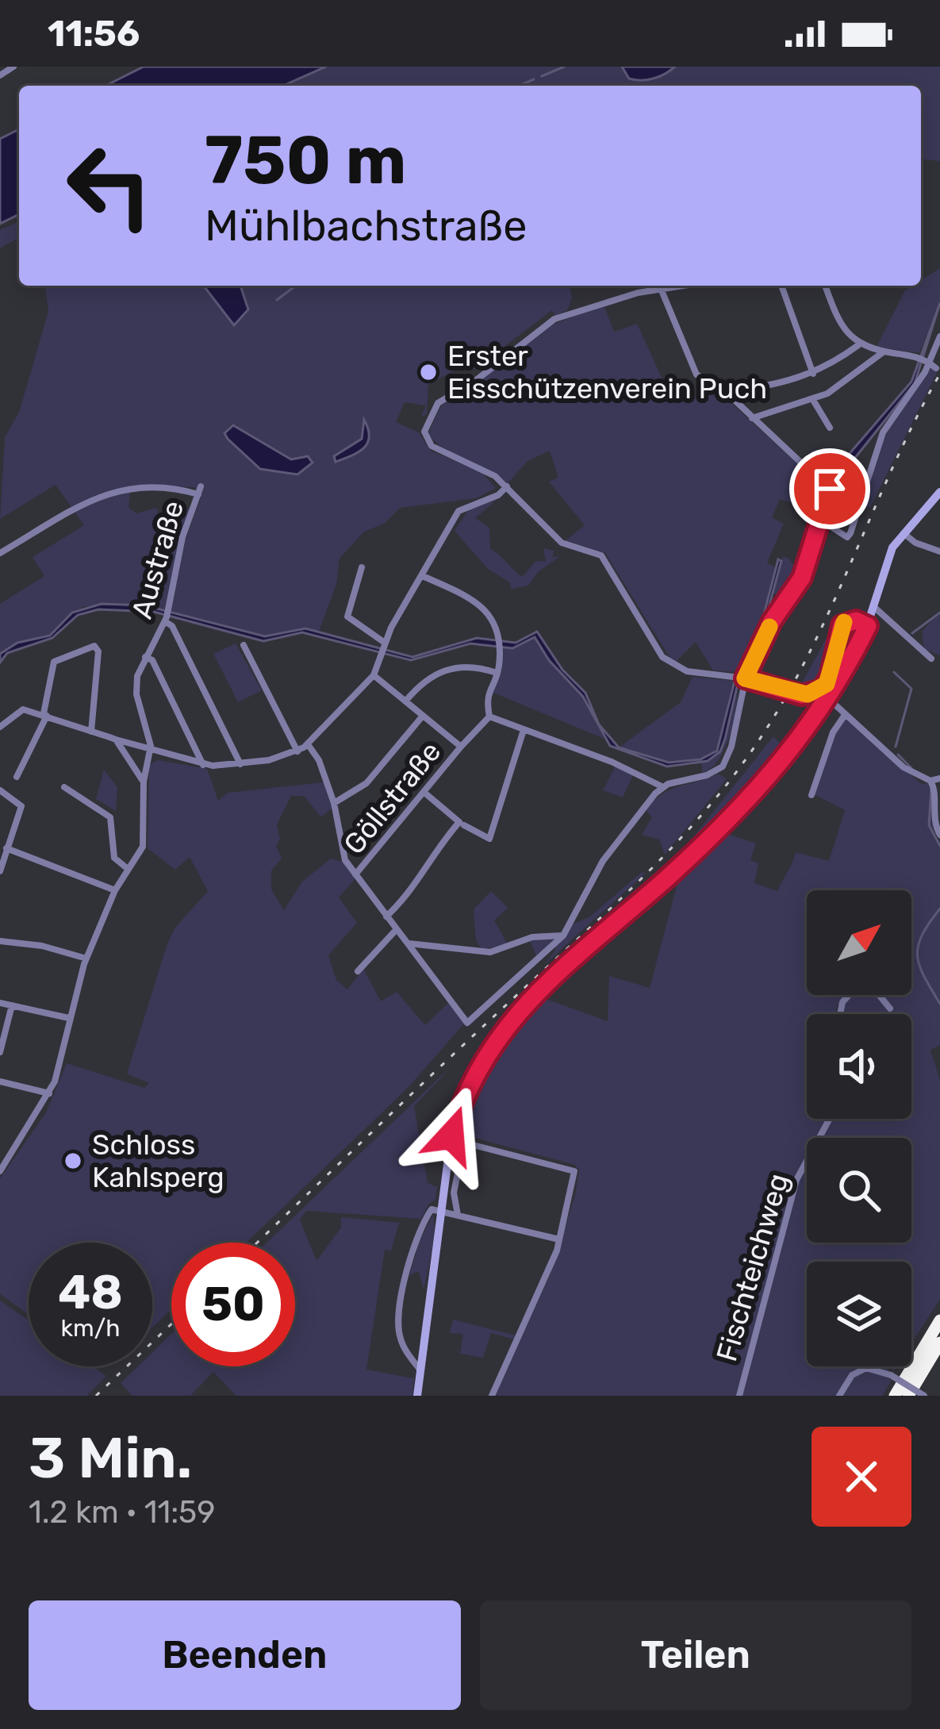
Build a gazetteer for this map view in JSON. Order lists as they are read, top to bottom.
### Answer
{
  "streets": {
    "street": ["Austraße", "Göllstraße", "Fischteichweg"]
  },
  "places": ["Erster Eisschützenverein Puch", "Schloss Kahlsperg"],
  "north": "top right",
  "page": {
    "status": "11:56",
    "turn": ["750 m", "Mühlbachstraße"],
    "speed": "48 km/h",
    "limit": "50",
    "heading": ["3 Min.", "1.2 km · 11:59"],
    "buttons": ["Beenden", "Teilen"]
  }
}
